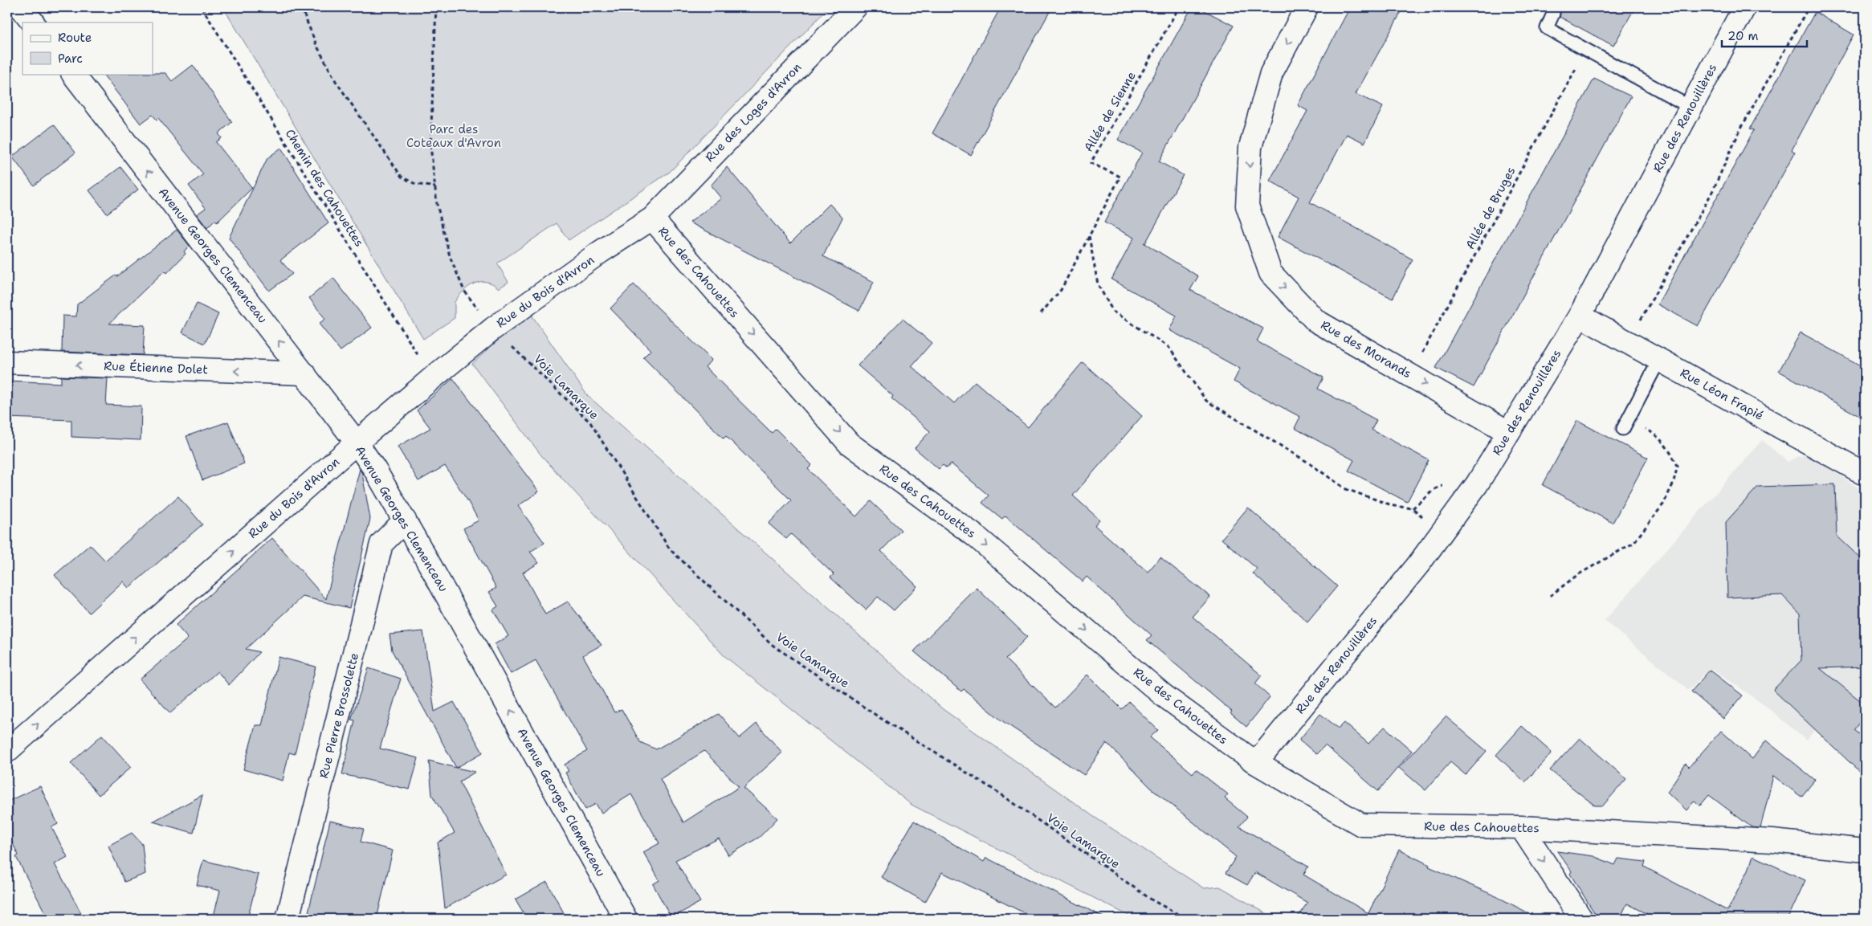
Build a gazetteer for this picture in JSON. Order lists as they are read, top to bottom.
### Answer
{
  "streets": {
    "street": [
      "Rue des Loges d'Avron",
      "Rue des Renouillères",
      "Avenue Georges Clemenceau",
      "Rue des Cahouettes",
      "Rue du Bois d'Avron",
      "Rue des Morands",
      "Rue Étienne Dolet",
      "Rue Léon Frapié",
      "Rue Pierre Brossolette"
    ],
    "path": [
      "Allée de Sienne",
      "Chemin des Cahouettes",
      "Allée de Bruges",
      "Voie Lamarque"
    ]
  },
  "crossings": [
    ["Rue des Loges d'Avron", "Rue des Cahouettes"],
    ["Rue des Loges d'Avron", "Rue du Bois d'Avron"],
    ["Rue des Renouillères", "Rue des Cahouettes"],
    ["Rue des Renouillères", "Rue des Morands"],
    ["Rue des Renouillères", "Rue Léon Frapié"],
    ["Chemin des Cahouettes", "Rue du Bois d'Avron"],
    ["Allée de Bruges", "Rue des Morands"],
    ["Avenue Georges Clemenceau", "Rue du Bois d'Avron"],
    ["Avenue Georges Clemenceau", "Rue Étienne Dolet"],
    ["Avenue Georges Clemenceau", "Rue Pierre Brossolette"],
    ["Rue des Cahouettes", "Rue du Bois d'Avron"],
    ["Rue du Bois d'Avron", "Voie Lamarque"]
  ],
  "one_way": [
    "Avenue Georges Clemenceau",
    "Rue des Cahouettes",
    "Rue du Bois d'Avron",
    "Rue des Morands",
    "Rue Étienne Dolet"
  ],
  "parks": ["Parc des Coteaux d'Avron"],
  "legend": ["Route", "Parc"],
  "scale_bar": "20 m"
}
